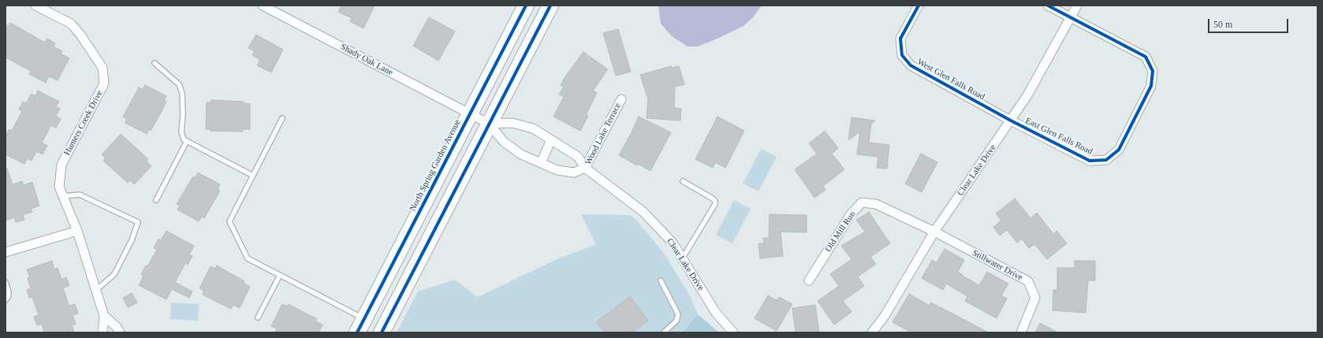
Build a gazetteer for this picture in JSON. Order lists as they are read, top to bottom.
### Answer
{
  "streets": {
    "highway": ["North Spring Garden Avenue"],
    "street": [
      "Shady Oak Lane",
      "West Glen Falls Road",
      "Hunters Creek Drive",
      "Wood Lake Terrace",
      "East Glen Falls Road",
      "Clear Lake Drive",
      "Old Mill Run",
      "Stillwater Drive"
    ]
  },
  "crossings": [
    ["Shady Oak Lane", "North Spring Garden Avenue"],
    ["Shady Oak Lane", "Clear Lake Drive"],
    ["West Glen Falls Road", "East Glen Falls Road"],
    ["West Glen Falls Road", "Clear Lake Drive"],
    ["Wood Lake Terrace", "Clear Lake Drive"],
    ["East Glen Falls Road", "Clear Lake Drive"],
    ["North Spring Garden Avenue", "Clear Lake Drive"],
    ["Clear Lake Drive", "Old Mill Run"],
    ["Clear Lake Drive", "Stillwater Drive"],
    ["Old Mill Run", "Stillwater Drive"]
  ],
  "scale_bar": "50 m"
}
